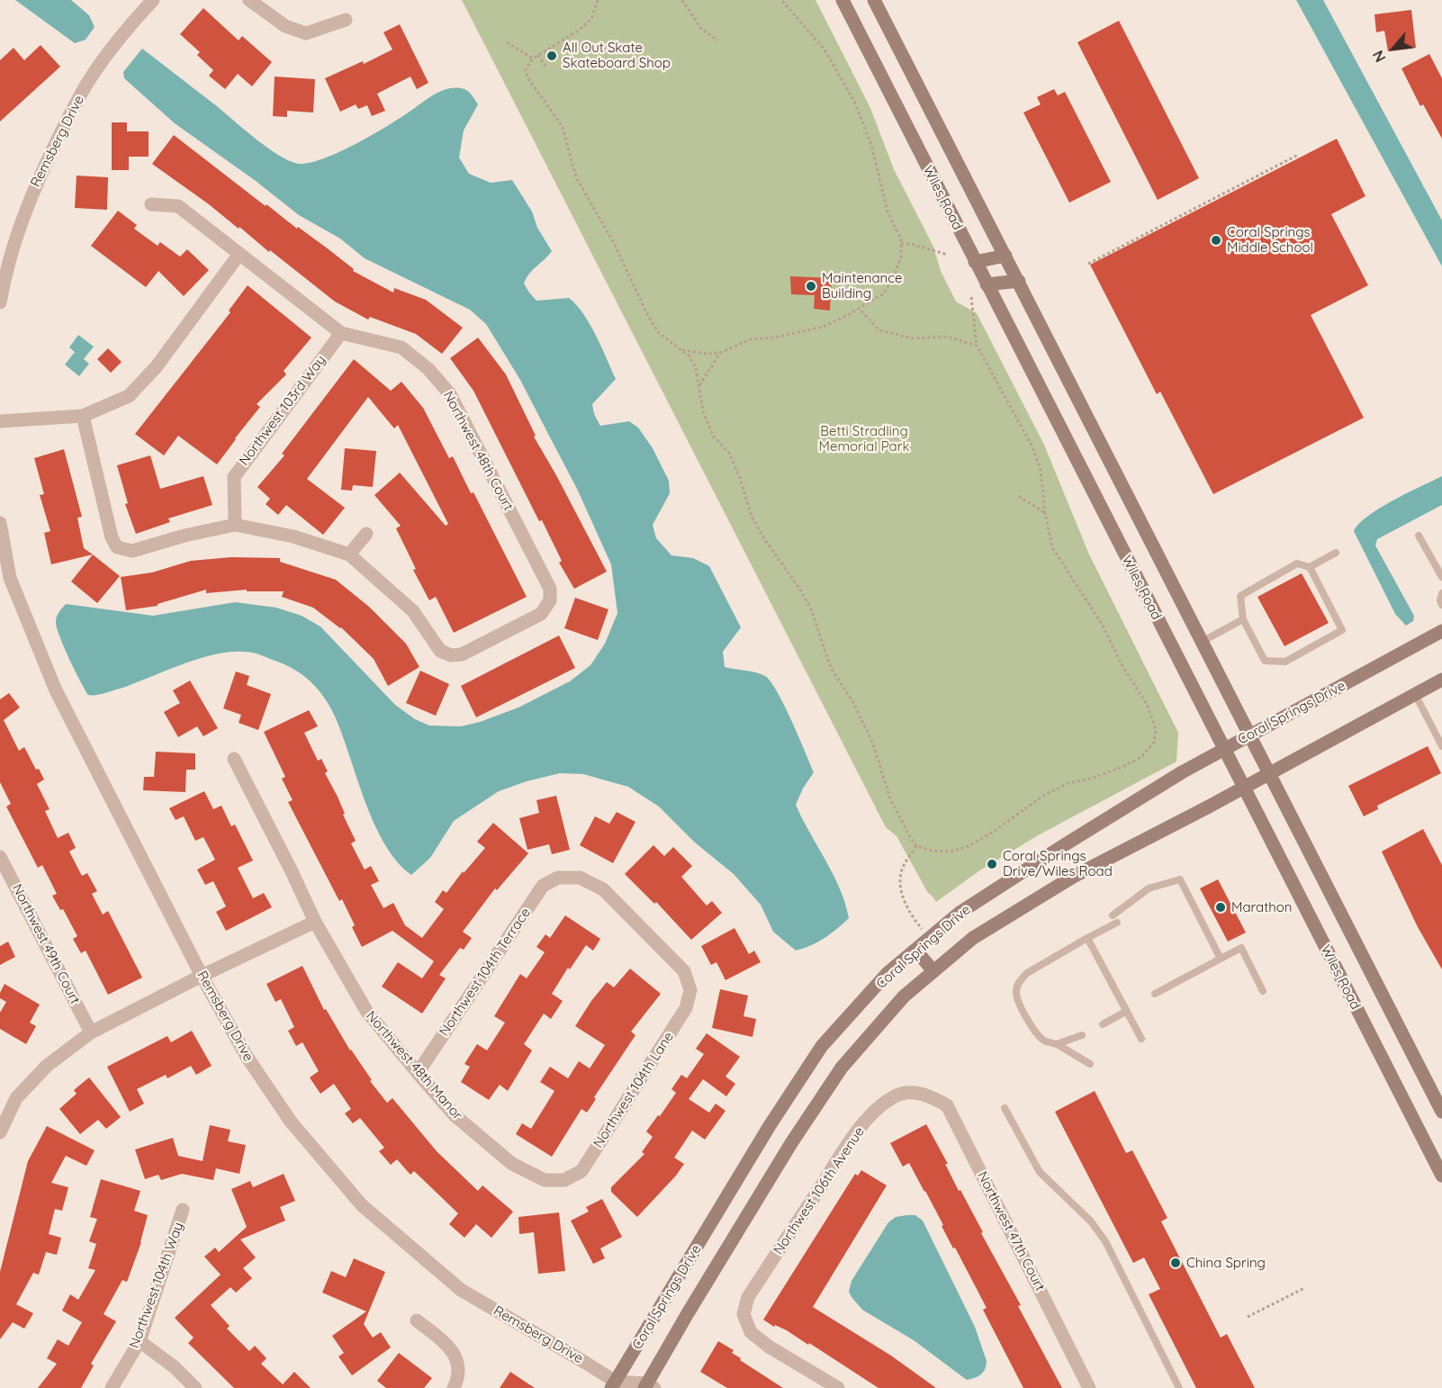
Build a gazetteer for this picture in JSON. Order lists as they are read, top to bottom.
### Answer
{
  "streets": {
    "main road": ["Wiles Road", "Coral Springs Drive"],
    "street": [
      "Remsberg Drive",
      "Northwest 103rd Way",
      "Northwest 48th Court",
      "Northwest 49th Court",
      "Northwest 104th Terrace",
      "Northwest 48th Manor",
      "Northwest 104th Lane",
      "Northwest 106th Avenue",
      "Northwest 47th Court",
      "Northwest 104th Way"
    ]
  },
  "crossings": [
    ["Remsberg Drive", "Coral Springs Drive"],
    ["Wiles Road", "Coral Springs Drive"],
    ["Northwest 103rd Way", "Northwest 48th Court"],
    ["Northwest 104th Terrace", "Northwest 48th Manor"],
    ["Northwest 104th Terrace", "Northwest 104th Lane"],
    ["Northwest 48th Manor", "Northwest 104th Lane"],
    ["Northwest 106th Avenue", "Northwest 47th Court"]
  ],
  "parks": ["Betti Stradling Memorial Park"],
  "places": [
    "All Out Skate Skateboard Shop",
    "Coral Springs Middle School",
    "Maintenance Building",
    "Coral Springs Drive/Wiles Road",
    "Marathon",
    "China Spring"
  ],
  "north": "bottom left"
}
